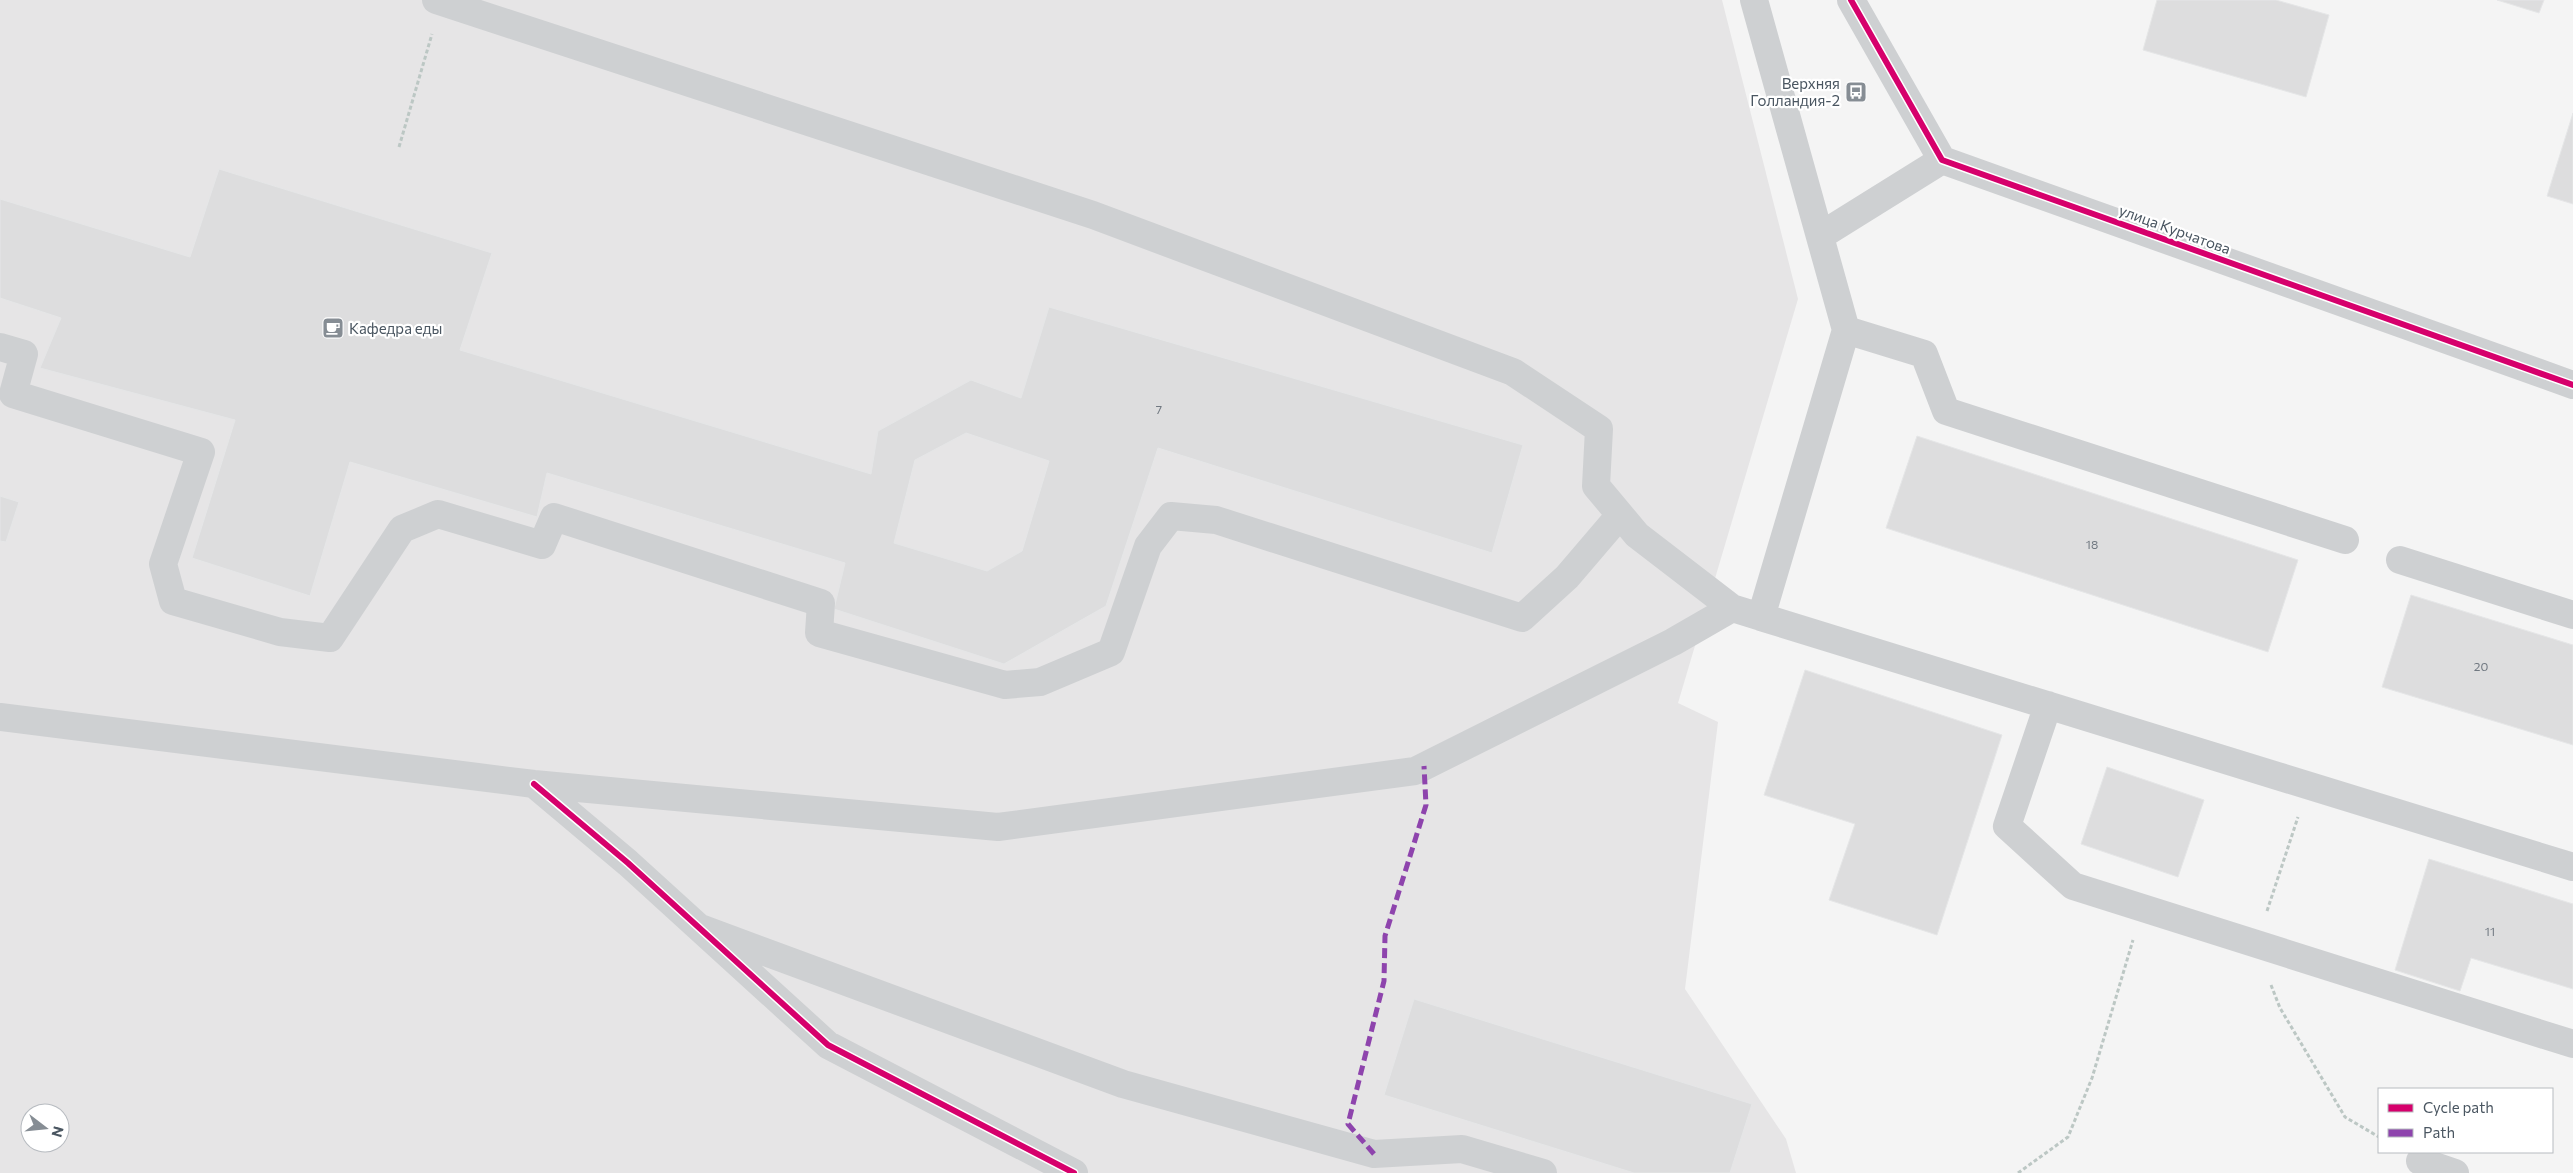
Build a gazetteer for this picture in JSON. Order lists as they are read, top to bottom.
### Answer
{
  "streets": {
    "street": ["улица Курчатова"]
  },
  "places": {
    "bus stop": ["Верхняя Голландия-2"],
    "cafe": ["Кафедра еды"]
  },
  "house_numbers": [
    "7",
    "18",
    "20",
    "11"
  ],
  "legend": ["Cycle path", "Path"],
  "north": "right"
}
